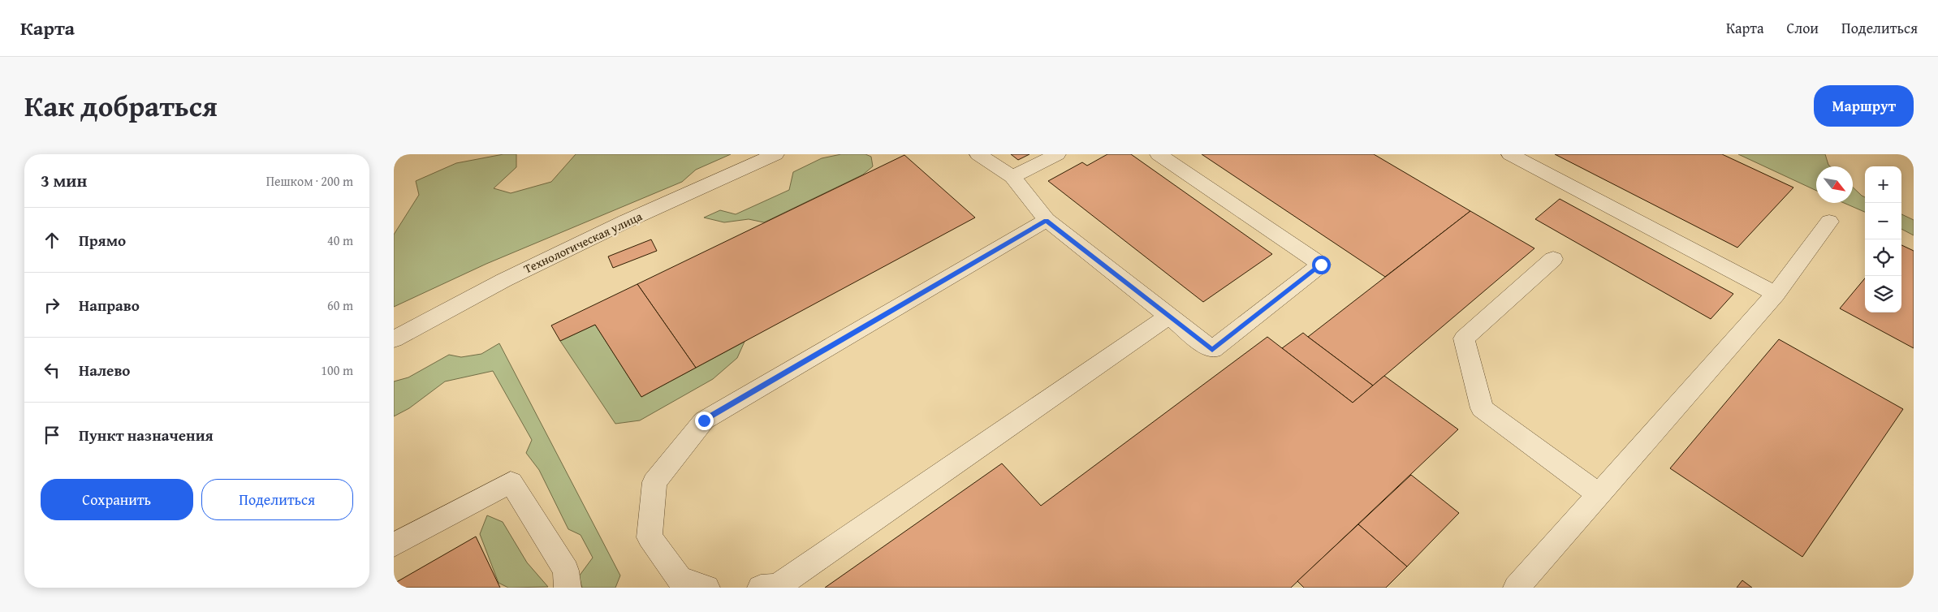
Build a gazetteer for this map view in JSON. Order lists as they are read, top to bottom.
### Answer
{
  "streets": {
    "street": ["Технологическая улица"]
  },
  "north": "bottom right",
  "page": {
    "header": "Карта",
    "nav": ["Карта", "Слои", "Поделиться"],
    "title": "Как добраться",
    "buttons": [
      "Маршрут",
      ["Сохранить", "Поделиться"]
    ],
    "heading": ["3 мин", "Пешком · 200 m"],
    "map_buttons": ["+", "−"],
    "list": [
      ["Прямо", "40 m"],
      ["Направо", "60 m"],
      ["Налево", "100 m"],
      "Пункт назначения"
    ]
  }
}
